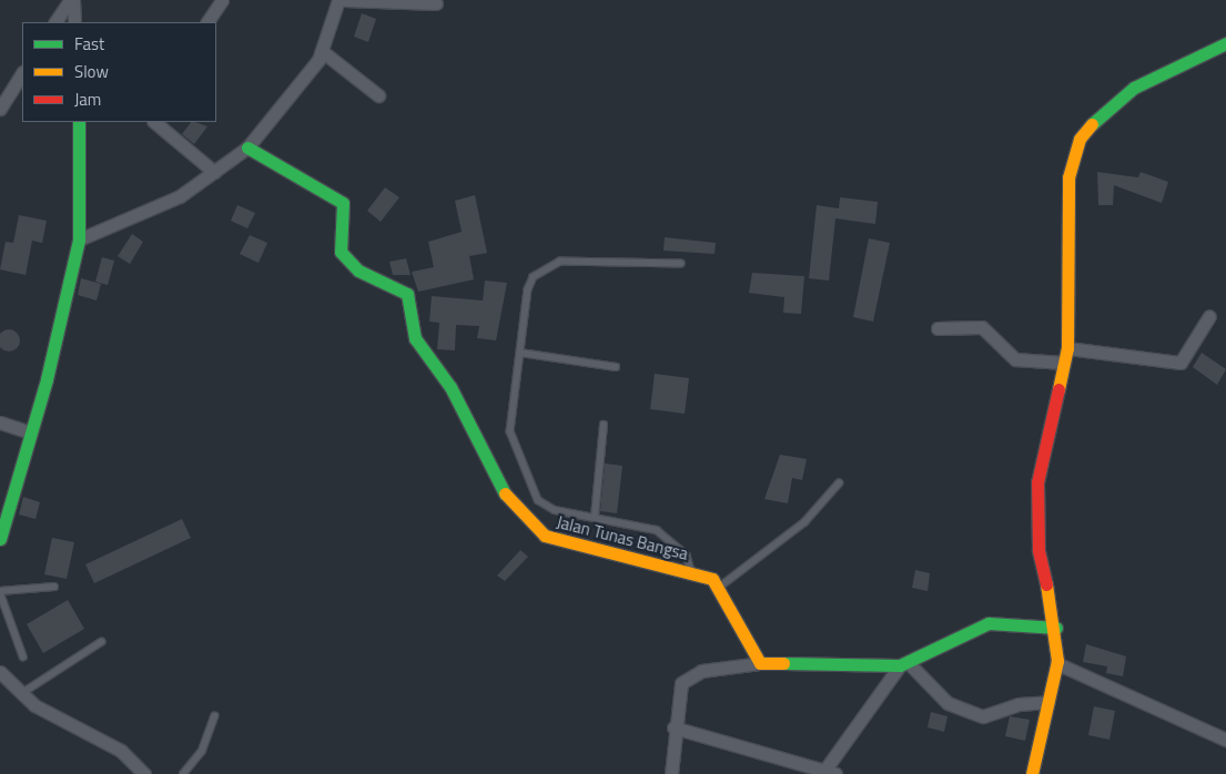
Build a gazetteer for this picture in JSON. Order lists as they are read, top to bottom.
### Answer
{
  "streets": {
    "street": ["Jalan Tunas Bangsa"]
  },
  "legend": ["Fast", "Slow", "Jam"]
}
